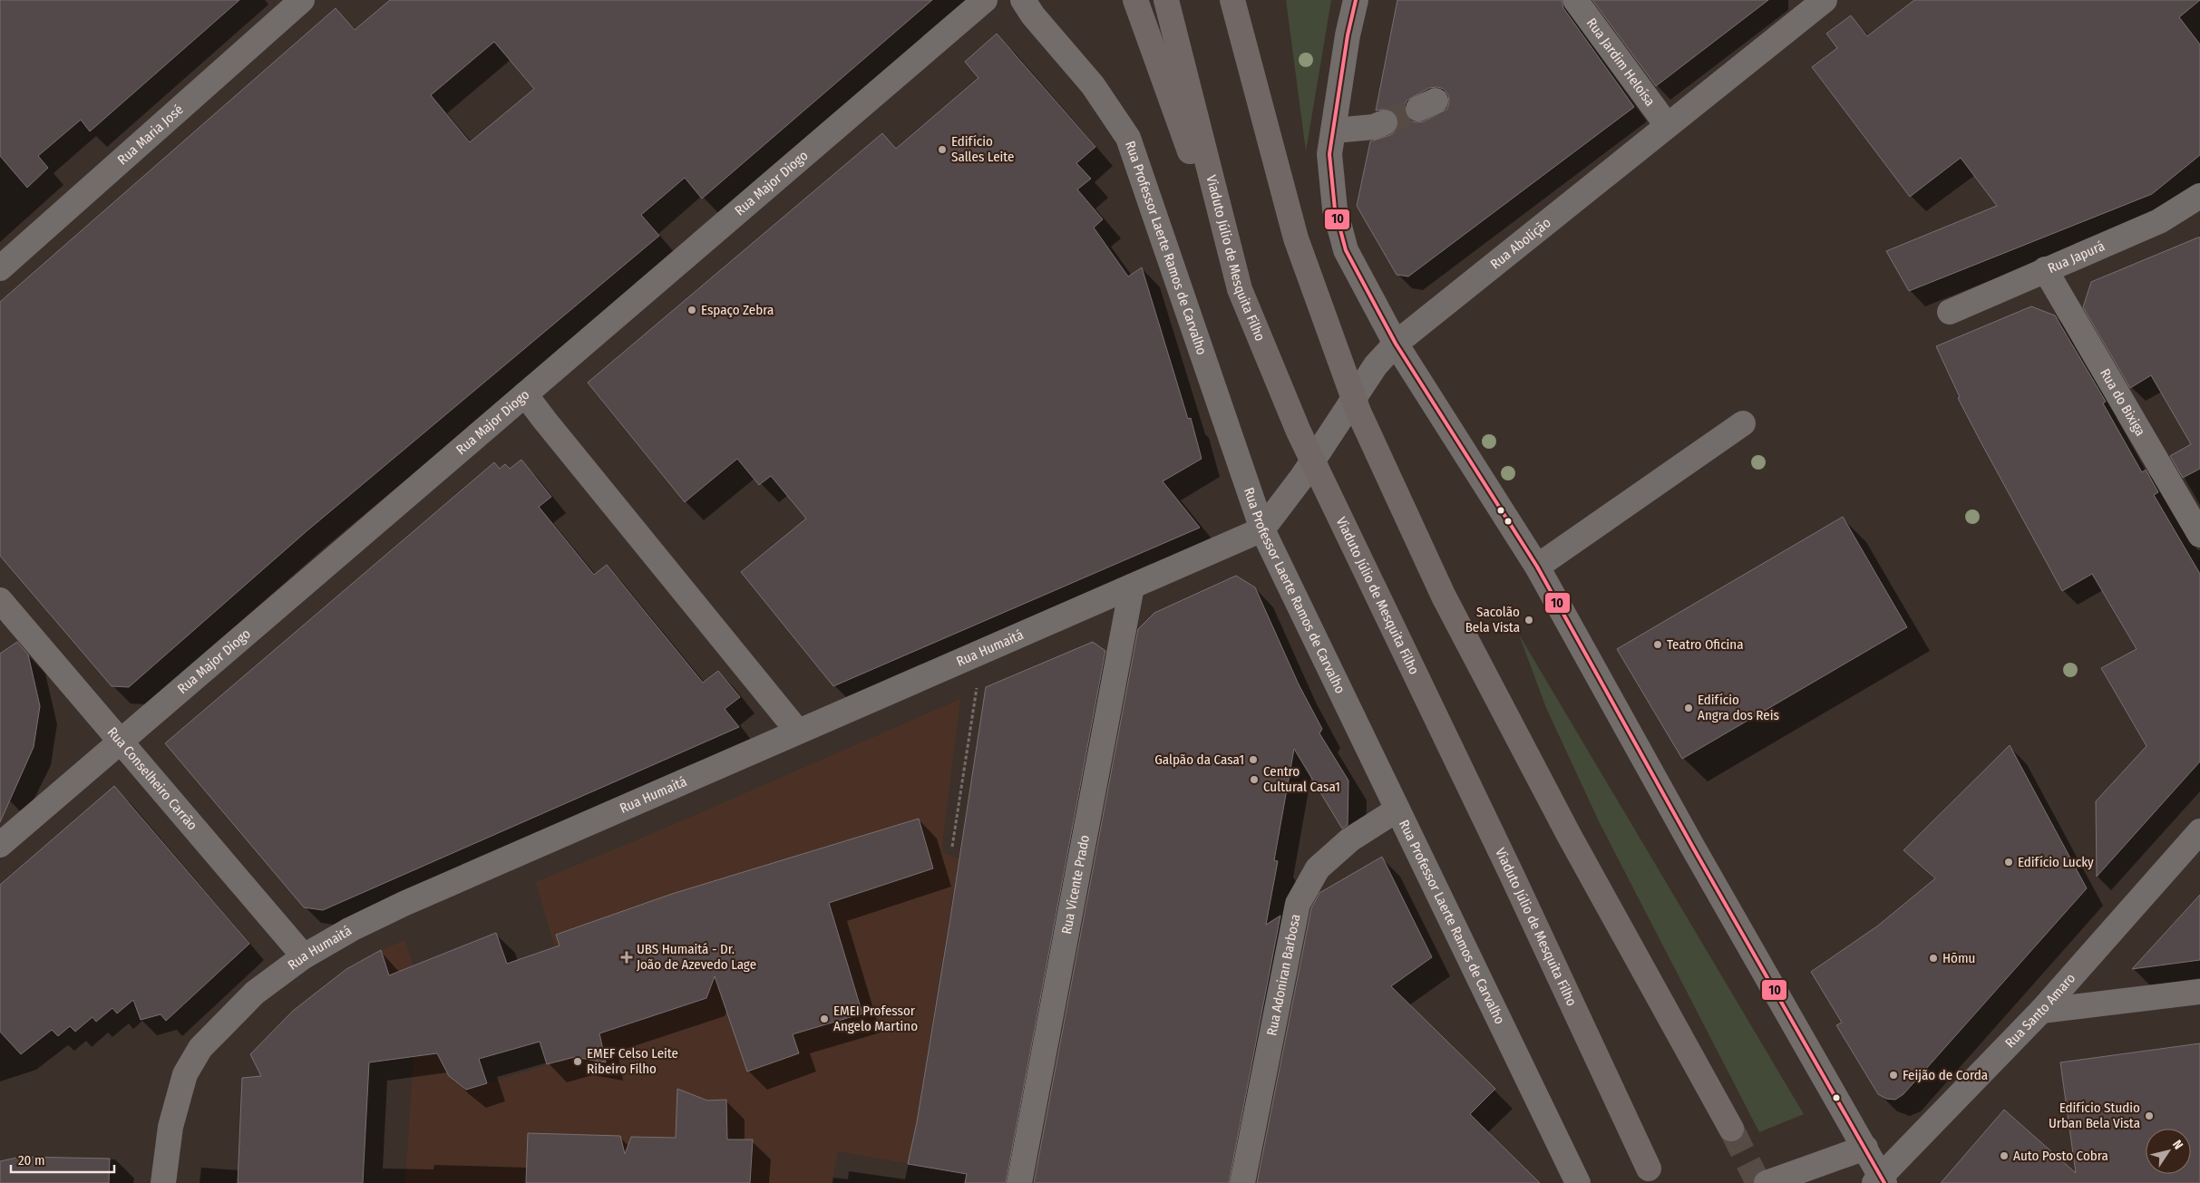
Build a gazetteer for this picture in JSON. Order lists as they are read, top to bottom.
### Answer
{
  "streets": {
    "highway": ["Viaduto Júlio de Mesquita Filho"],
    "street": [
      "Rua Jardim Heloísa",
      "Rua Maria José",
      "Rua Major Diogo",
      "Rua Abolição",
      "Rua Professor Laerte Ramos de Carvalho",
      "Rua Japurá",
      "Rua do Bixiga",
      "Rua Humaitá",
      "Rua Conselheiro Carrão",
      "Rua Vicente Prado",
      "Rua Adoniran Barbosa",
      "Rua Santo Amaro"
    ]
  },
  "crossings": [
    ["Rua Jardim Heloísa", "Rua Abolição"],
    ["Rua Major Diogo", "Rua Conselheiro Carrão"],
    ["Rua Abolição", "Rua Professor Laerte Ramos de Carvalho"],
    ["Rua Abolição", "Rua Humaitá"],
    ["Rua Professor Laerte Ramos de Carvalho", "Rua Humaitá"],
    ["Rua Professor Laerte Ramos de Carvalho", "Rua Adoniran Barbosa"],
    ["Rua Japurá", "Rua do Bixiga"],
    ["Rua Humaitá", "Rua Conselheiro Carrão"],
    ["Rua Humaitá", "Rua Vicente Prado"]
  ],
  "places": {
    "other": [
      "Edifício Salles Leite",
      "Espaço Zebra",
      "Sacolão Bela Vista",
      "Teatro Oficina",
      "Edifício Angra dos Reis",
      "Galpão da Casa1",
      "Centro Cultural Casa1",
      "Edifício Lucky",
      "Hōmu",
      "EMEI Professor Angelo Martino",
      "EMEF Celso Leite Ribeiro Filho",
      "Feijão de Corda",
      "Edifício Studio Urban Bela Vista",
      "Auto Posto Cobra"
    ],
    "health": ["UBS Humaitá - Dr. João de Azevedo Lage"]
  },
  "lines": ["transit line 10"],
  "scale_bar": "20 m",
  "north": "top right"
}
